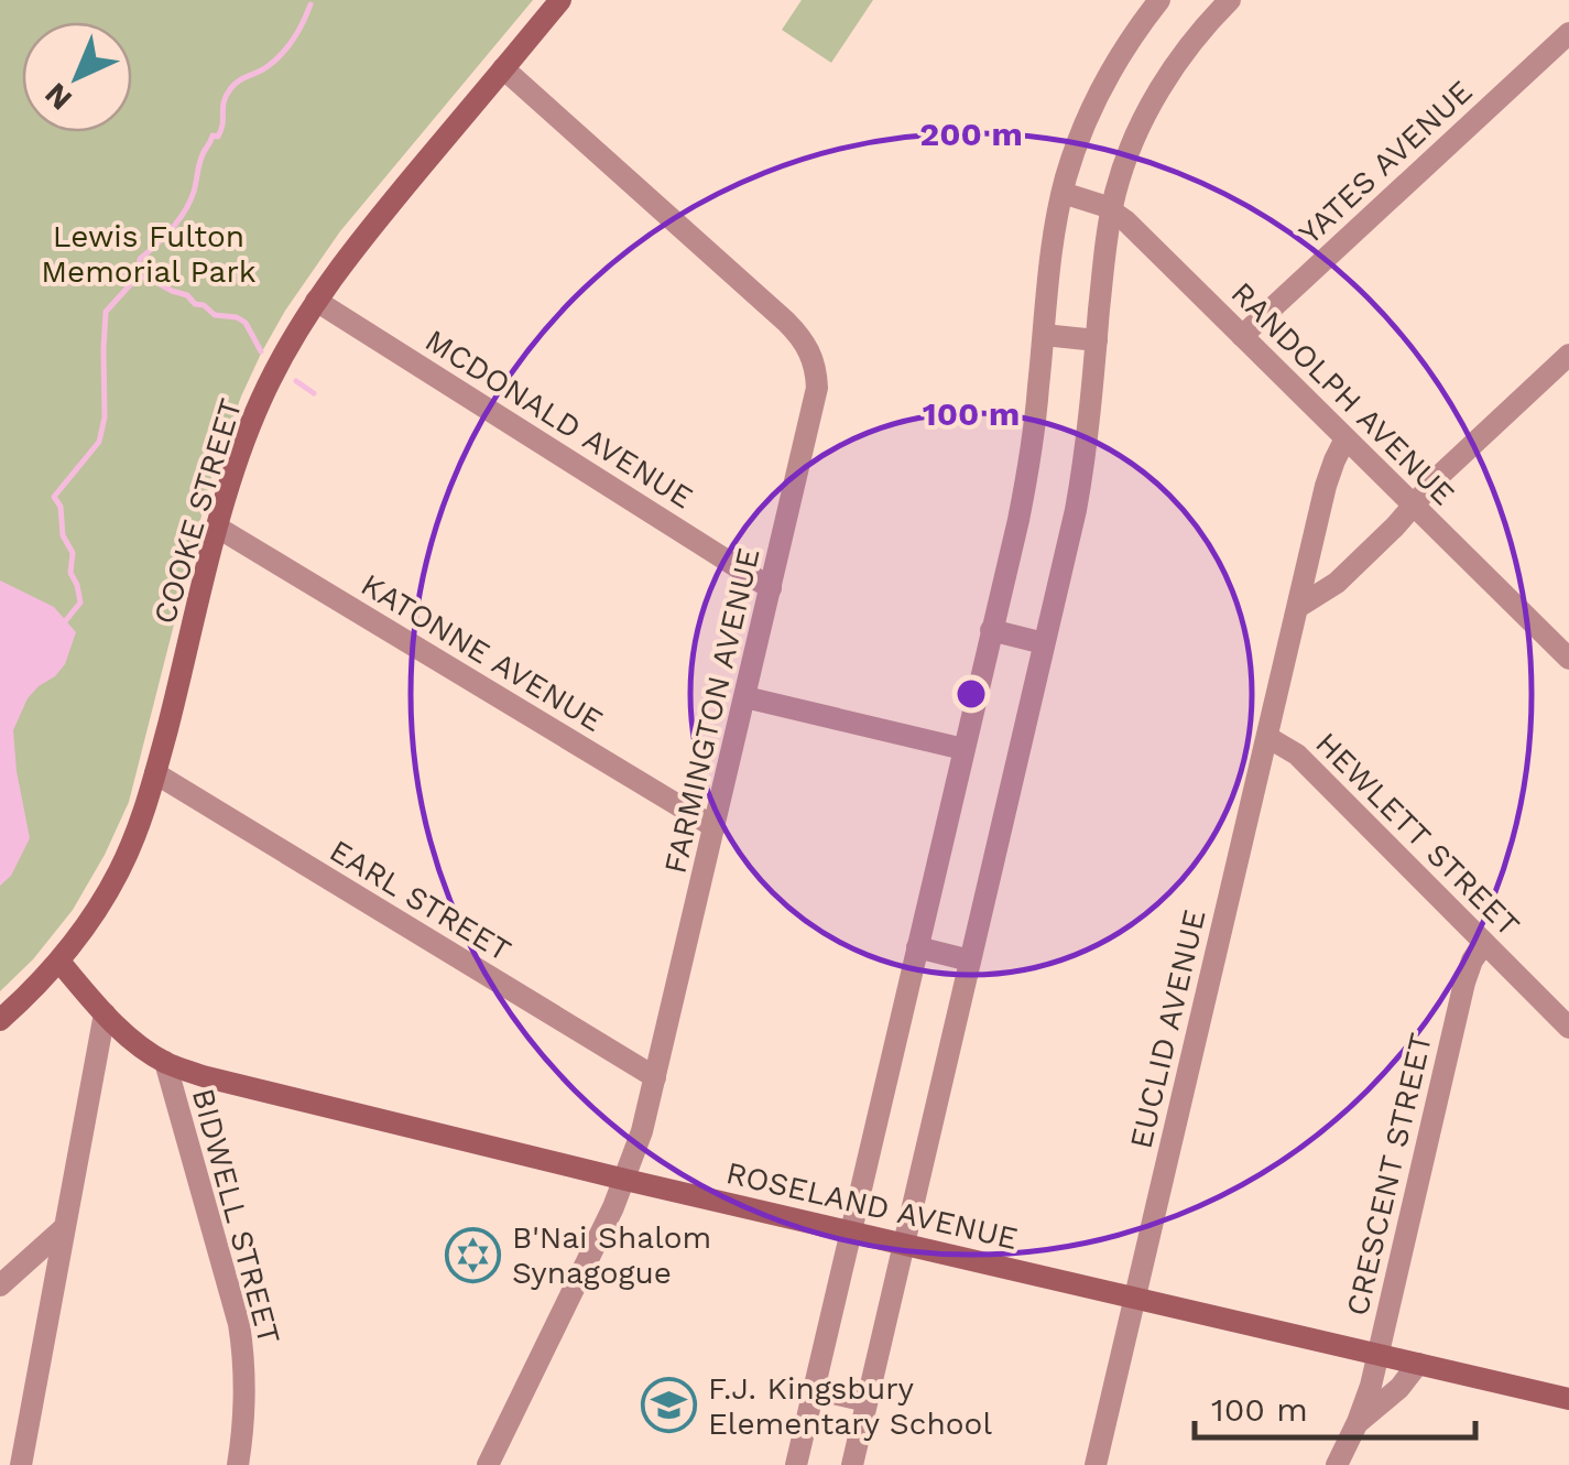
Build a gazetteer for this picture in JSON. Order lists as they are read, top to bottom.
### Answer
{
  "streets": {
    "street": [
      "YATES AVENUE",
      "RANDOLPH AVENUE",
      "MCDONALD AVENUE",
      "COOKE STREET",
      "KATONNE AVENUE",
      "FARMINGTON AVENUE",
      "HEWLETT STREET",
      "EARL STREET",
      "EUCLID AVENUE",
      "CRESCENT STREET",
      "ROSELAND AVENUE",
      "BIDWELL STREET"
    ]
  },
  "crossings": [
    ["YATES AVENUE", "RANDOLPH AVENUE"],
    ["RANDOLPH AVENUE", "EUCLID AVENUE"],
    ["MCDONALD AVENUE", "COOKE STREET"],
    ["MCDONALD AVENUE", "FARMINGTON AVENUE"],
    ["COOKE STREET", "KATONNE AVENUE"],
    ["COOKE STREET", "FARMINGTON AVENUE"],
    ["COOKE STREET", "EARL STREET"],
    ["COOKE STREET", "BIDWELL STREET"],
    ["KATONNE AVENUE", "FARMINGTON AVENUE"],
    ["FARMINGTON AVENUE", "EARL STREET"],
    ["FARMINGTON AVENUE", "ROSELAND AVENUE"],
    ["HEWLETT STREET", "EUCLID AVENUE"],
    ["HEWLETT STREET", "CRESCENT STREET"],
    ["EUCLID AVENUE", "ROSELAND AVENUE"],
    ["CRESCENT STREET", "ROSELAND AVENUE"],
    ["ROSELAND AVENUE", "BIDWELL STREET"]
  ],
  "parks": ["Lewis Fulton Memorial Park"],
  "places": {
    "synagogue": ["B'Nai Shalom Synagogue"],
    "school or university": ["F.J. Kingsbury Elementary School"]
  },
  "scale_bar": "100 m",
  "north": "bottom left",
  "rings": ["200 m", "100 m"]
}
